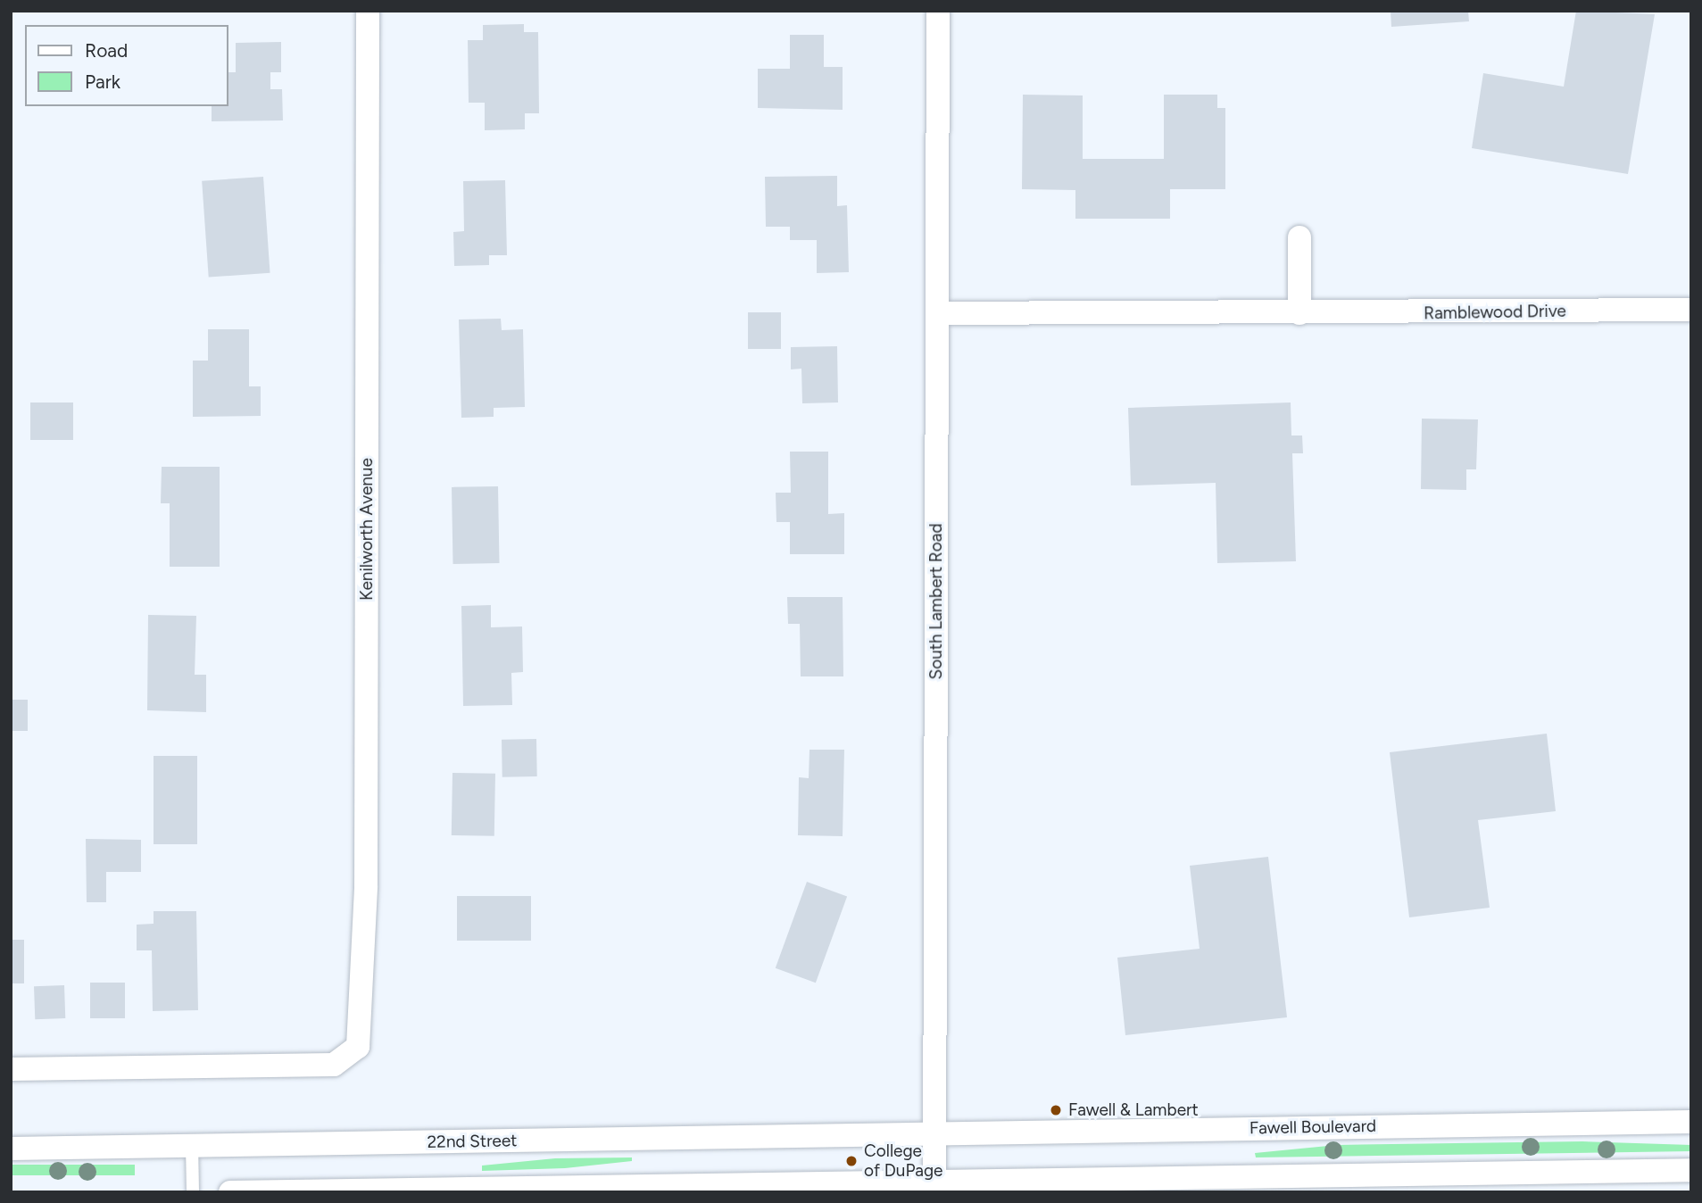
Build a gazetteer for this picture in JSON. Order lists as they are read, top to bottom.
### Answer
{
  "streets": {
    "street": [
      "Ramblewood Drive",
      "Kenilworth Avenue",
      "South Lambert Road",
      "Fawell Boulevard",
      "22nd Street"
    ]
  },
  "crossings": [
    ["Ramblewood Drive", "South Lambert Road"],
    ["South Lambert Road", "Fawell Boulevard"],
    ["South Lambert Road", "22nd Street"],
    ["Fawell Boulevard", "22nd Street"]
  ],
  "places": ["Fawell & Lambert", "College of DuPage"],
  "legend": ["Road", "Park"]
}
